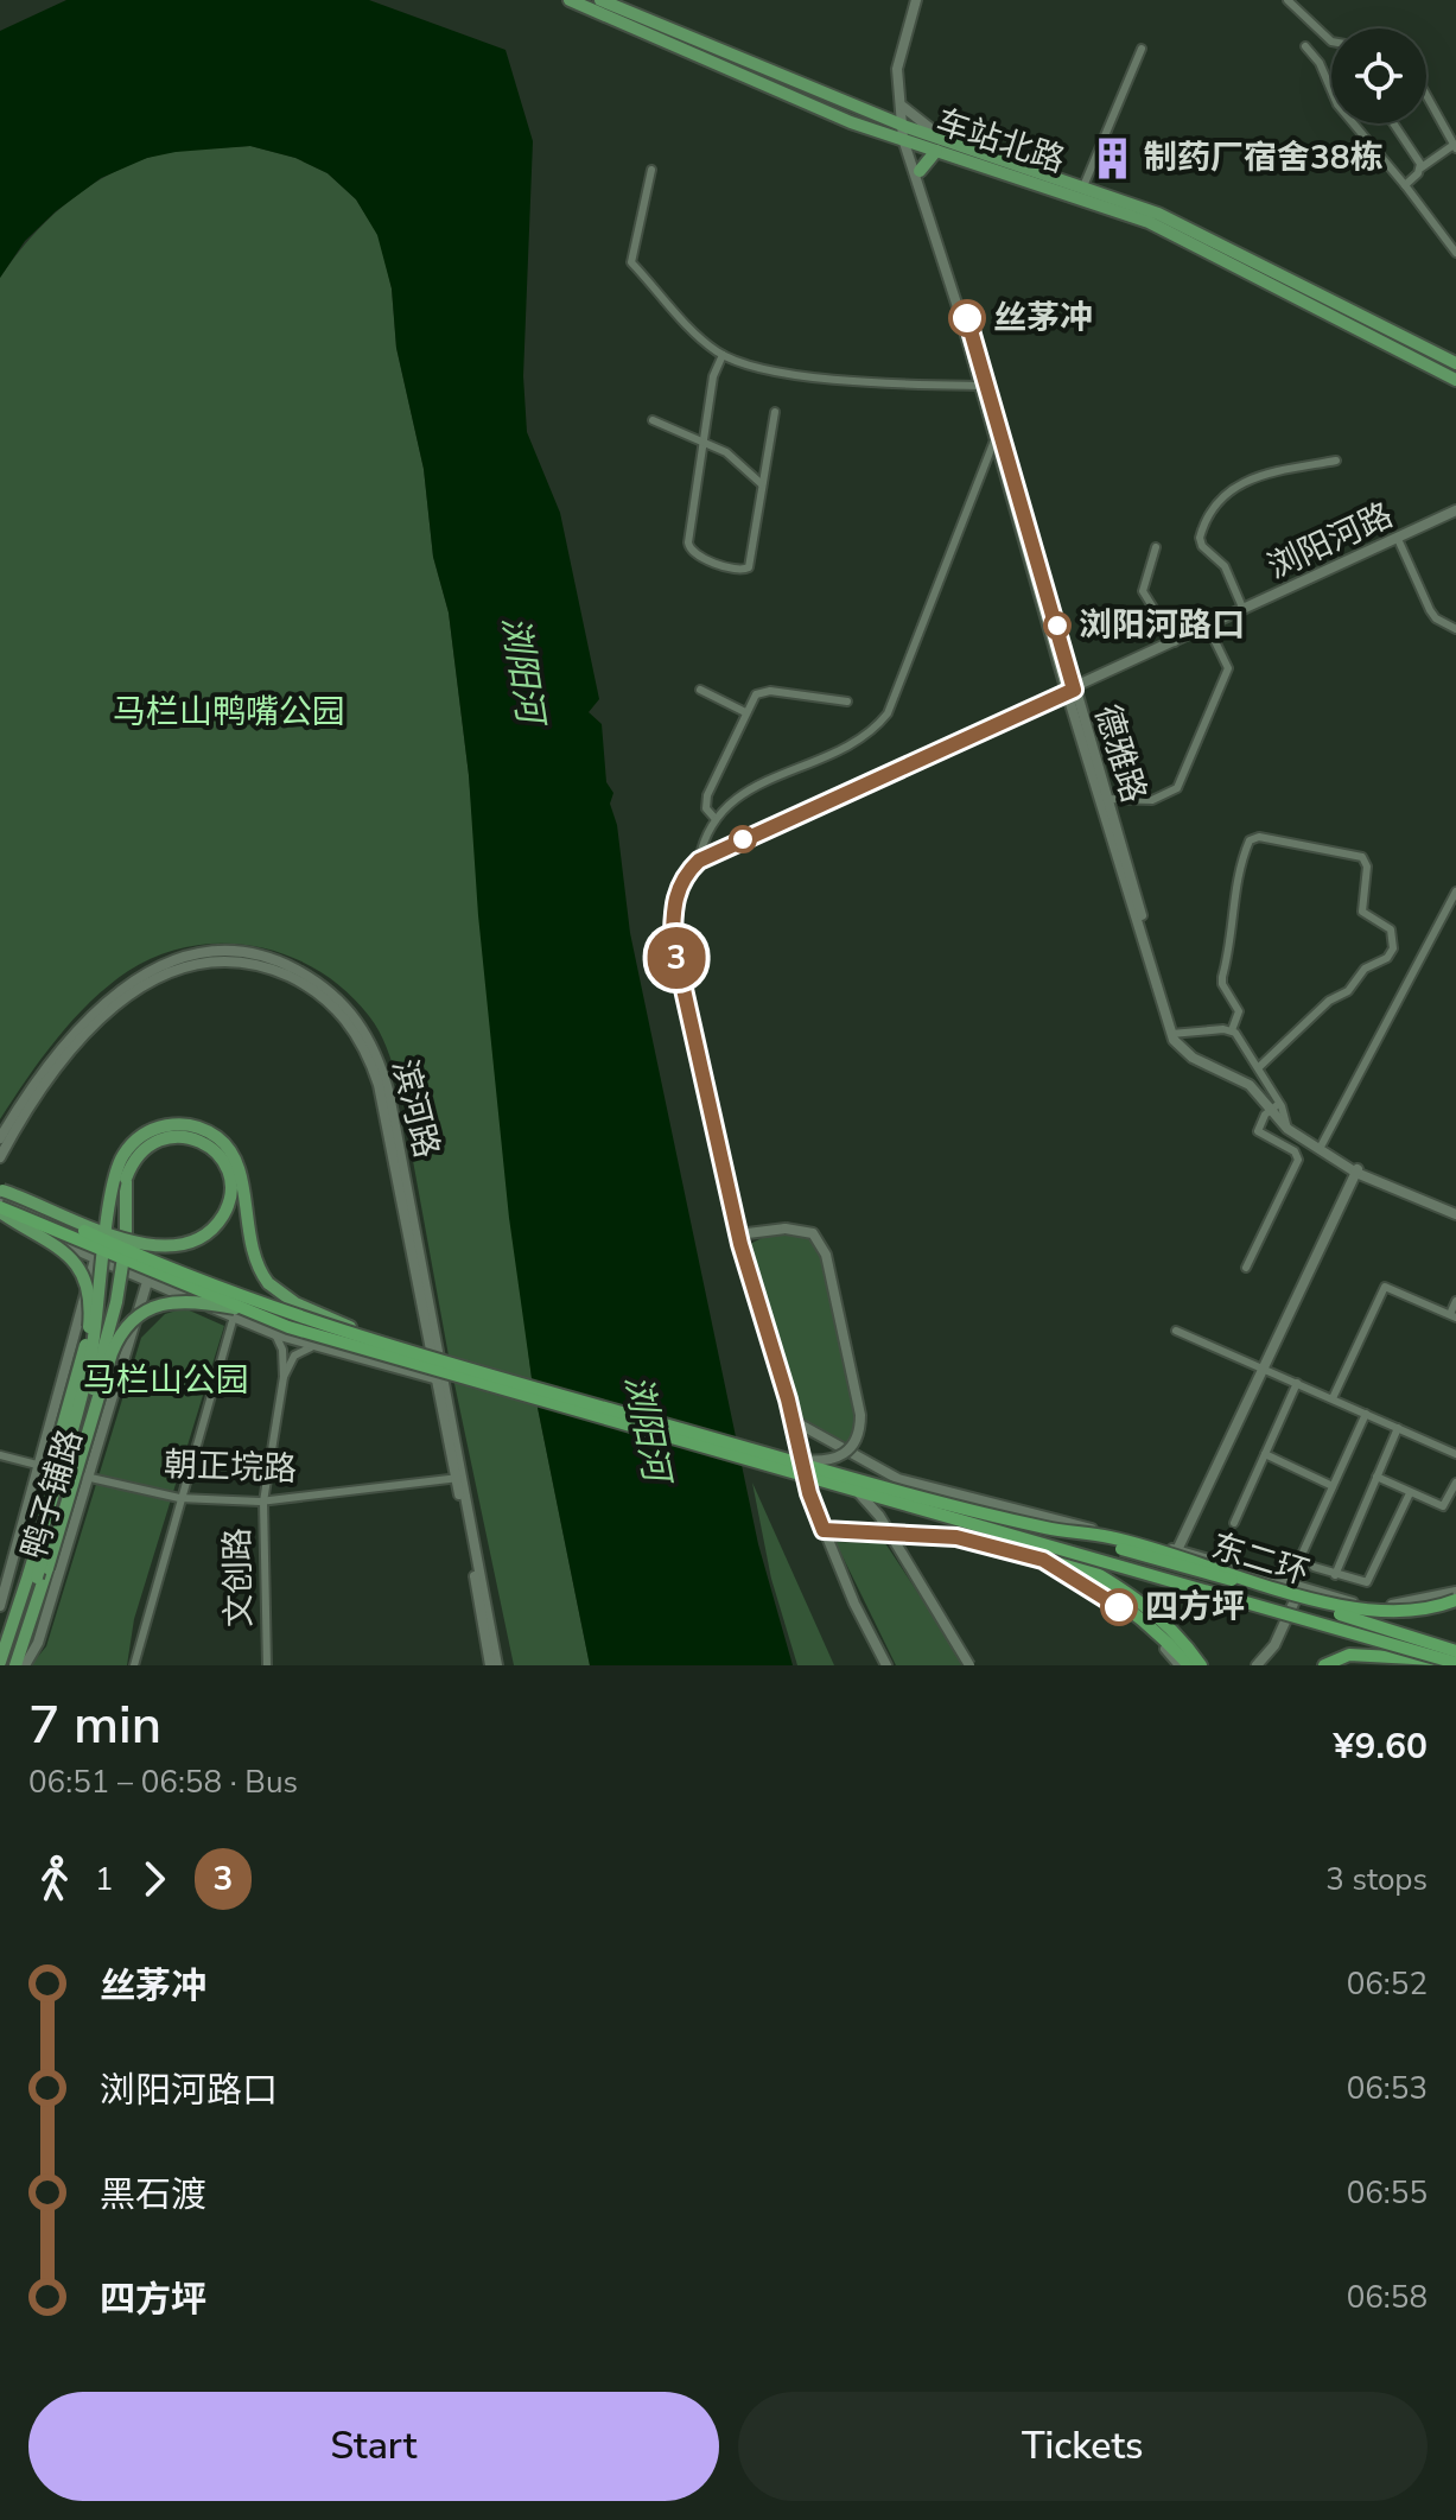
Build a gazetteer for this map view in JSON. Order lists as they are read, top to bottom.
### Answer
{
  "streets": {
    "highway": ["东二环"],
    "main road": ["车站北路", "鸭子铺路"],
    "street": [
      "浏阳河路",
      "德雅路",
      "滨河路",
      "朝正垸路",
      "文创路"
    ]
  },
  "crossings": [
    ["车站北路", "德雅路"],
    ["浏阳河路", "德雅路"],
    ["滨河路", "朝正垸路"],
    ["朝正垸路", "鸭子铺路"],
    ["朝正垸路", "文创路"]
  ],
  "water": ["浏阳河"],
  "parks": ["马栏山鸭嘴公园", "马栏山公园"],
  "places": {
    "building": ["制药厂宿舍38栋"],
    "other": ["丝茅冲", "浏阳河路口", "四方坪"]
  },
  "lines": ["bus line 3"],
  "page": {
    "on_map": "3",
    "heading": ["7 min", "06:51 – 06:58 · Bus", "¥9.60"],
    "legs": ["1", "3", "3 stops"],
    "list": [
      {
        "name": "丝茅冲",
        "value": "06:52"
      },
      {
        "name": "浏阳河路口",
        "value": "06:53"
      },
      {
        "name": "黑石渡",
        "value": "06:55"
      },
      {
        "name": "四方坪",
        "value": "06:58"
      }
    ],
    "buttons": ["Start", "Tickets"]
  }
}
